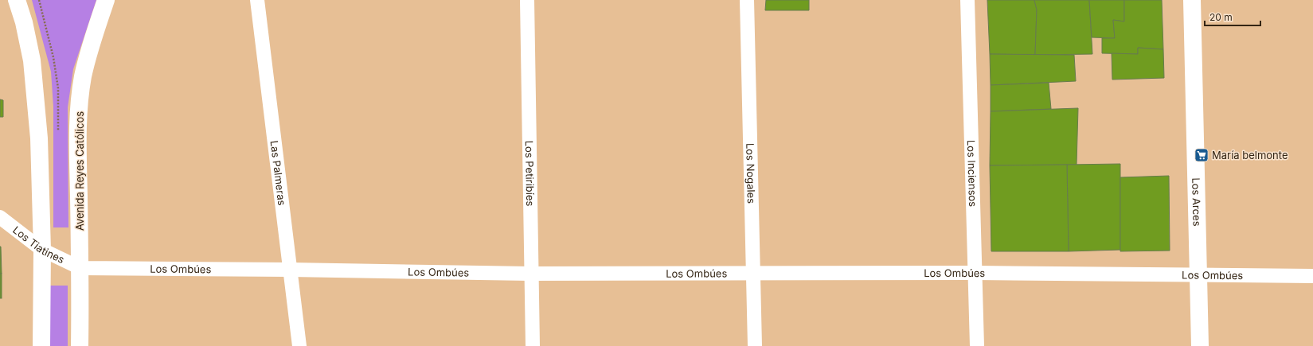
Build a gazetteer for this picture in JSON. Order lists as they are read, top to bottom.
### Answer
{
  "streets": {
    "main road": ["Avenida Reyes Católicos", "Los Arces"],
    "street": [
      "Los Inciensos",
      "Las Palmeras",
      "Los Petiribíes",
      "Los Nogales",
      "Los Tiatines",
      "Los Ombúes"
    ]
  },
  "crossings": [
    ["Avenida Reyes Católicos", "Los Tiatines"],
    ["Avenida Reyes Católicos", "Los Ombúes"],
    ["Los Inciensos", "Los Ombúes"],
    ["Las Palmeras", "Los Ombúes"],
    ["Los Petiribíes", "Los Ombúes"],
    ["Los Nogales", "Los Ombúes"],
    ["Los Arces", "Los Ombúes"],
    ["Los Tiatines", "Los Ombúes"]
  ],
  "places": {
    "supermarket": ["María belmonte"]
  },
  "scale_bar": "20 m"
}
